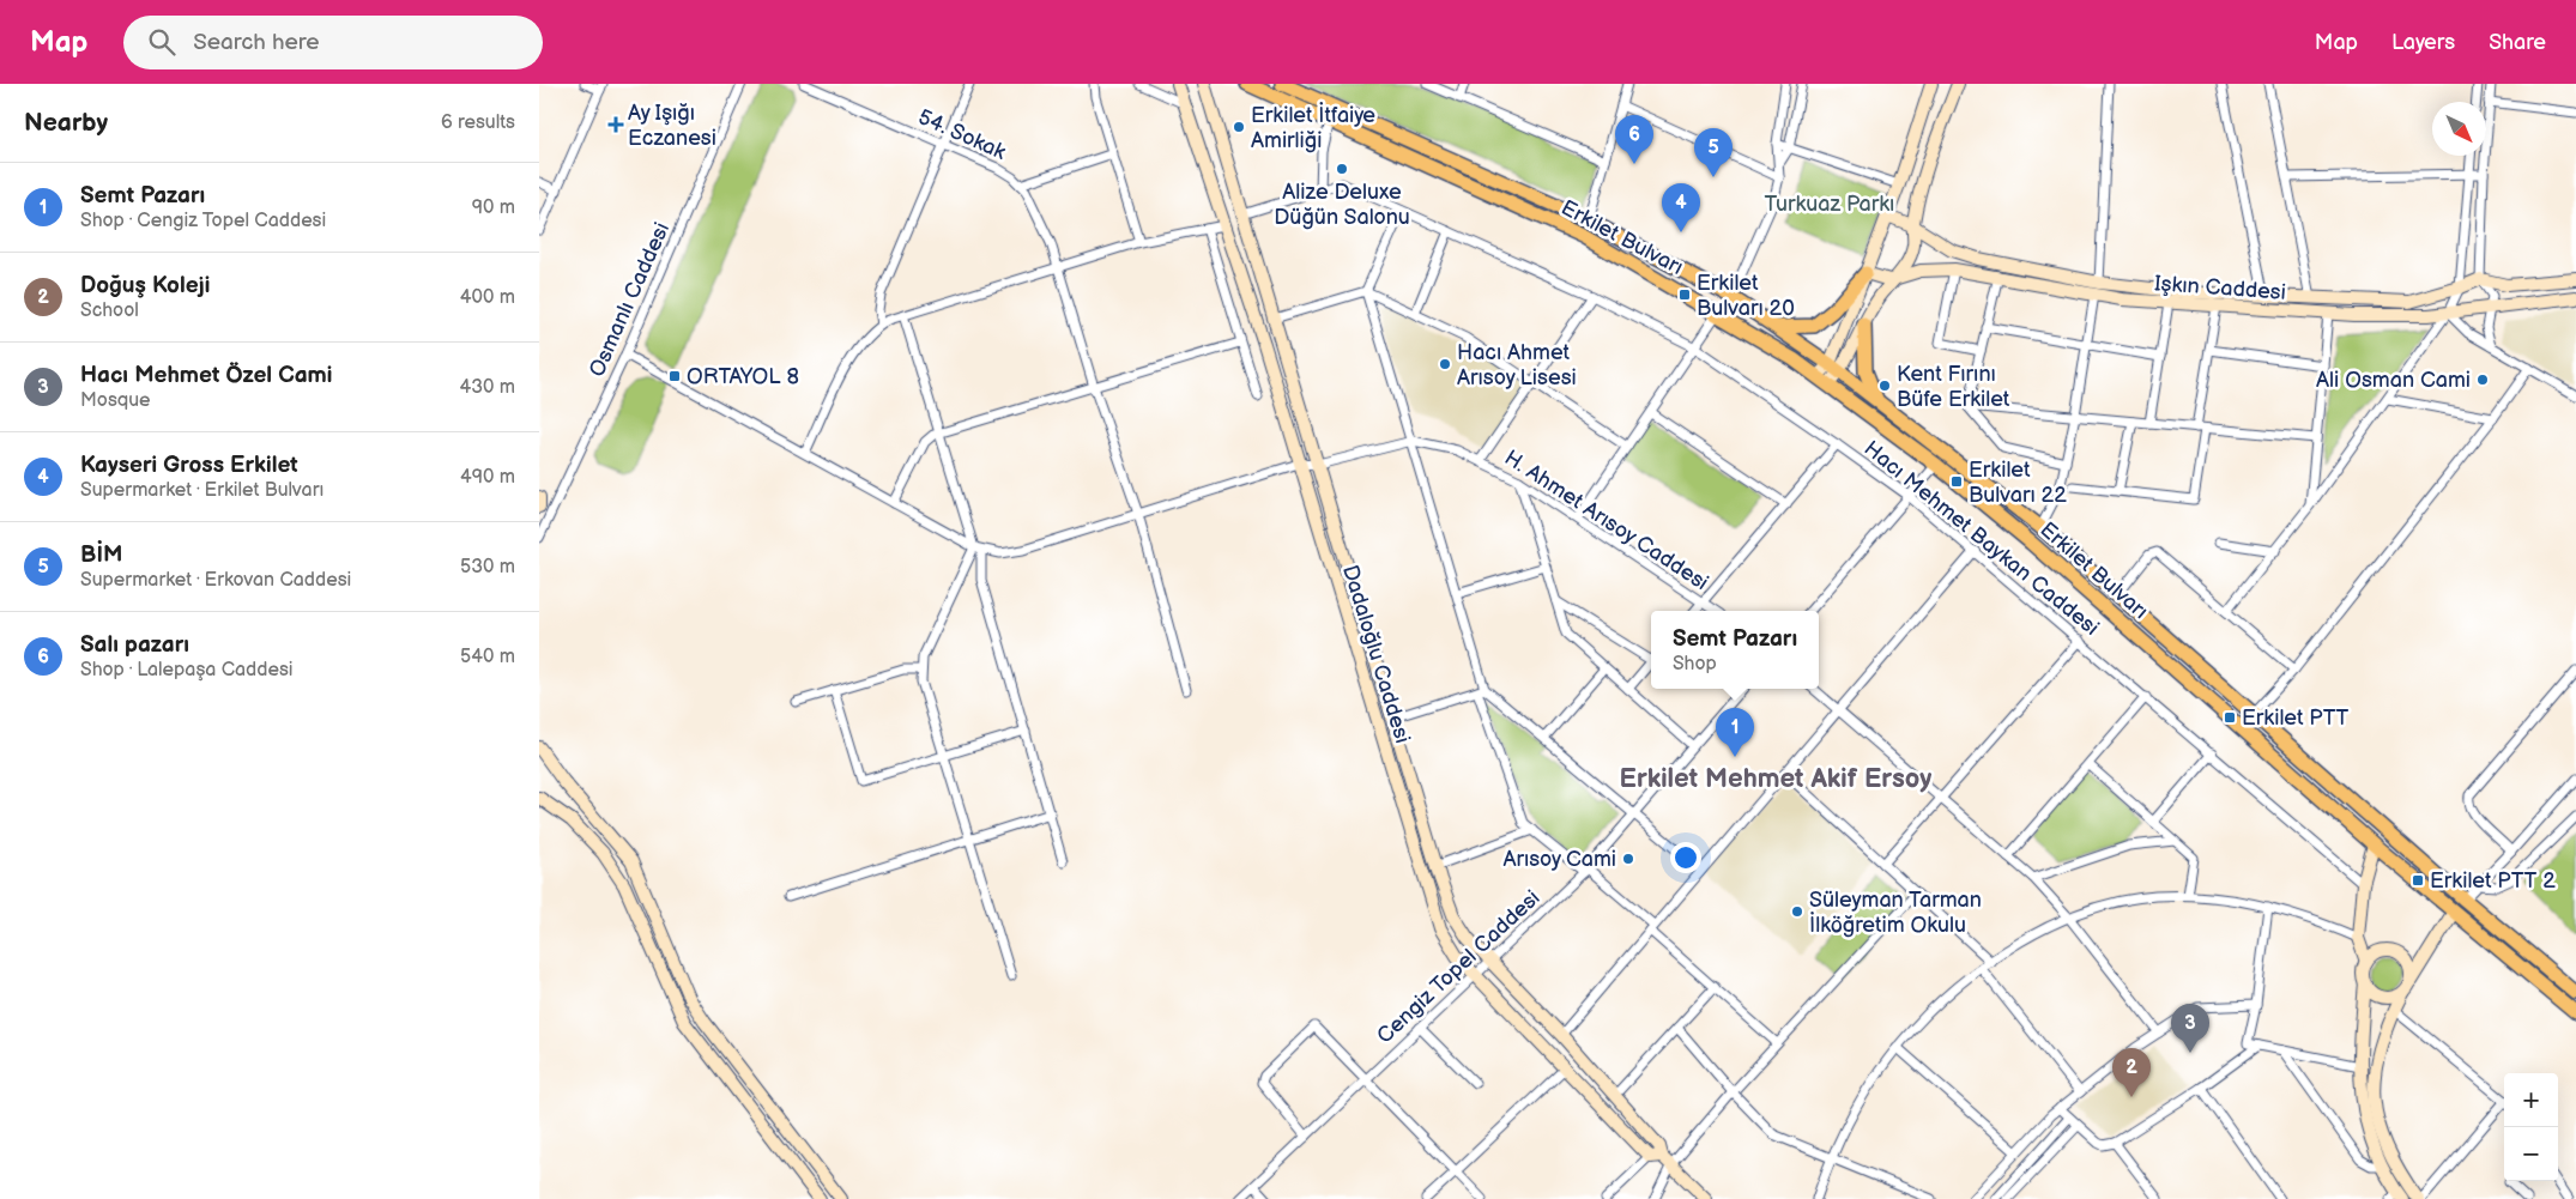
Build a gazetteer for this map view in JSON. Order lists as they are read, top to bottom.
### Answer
{
  "streets": {
    "main road": ["Erkilet Bulvarı"],
    "street": [
      "54. Sokak",
      "Işkın Caddesi",
      "Osmanlı Caddesi",
      "H. Ahmet Arısoy Caddesi",
      "Hacı Mehmet Baykan Caddesi",
      "Dadaloğlu Caddesi",
      "Cengiz Topel Caddesi"
    ]
  },
  "crossings": [
    ["H. Ahmet Arısoy Caddesi", "Dadaloğlu Caddesi"],
    ["Hacı Mehmet Baykan Caddesi", "Dadaloğlu Caddesi"],
    ["Dadaloğlu Caddesi", "Cengiz Topel Caddesi"]
  ],
  "districts": ["Erkilet Mehmet Akif Ersoy"],
  "parks": ["Turkuaz Parkı"],
  "places": {
    "health": ["Ay Işığı Eczanesi"],
    "other": [
      "Erkilet İtfaiye Amirliği",
      "Alize Deluxe Düğün Salonu",
      "Hacı Ahmet Arısoy Lisesi",
      "Ali Osman Cami",
      "Kent Fırını Büfe Erkilet",
      "Arısoy Cami",
      "Süleyman Tarman İlköğretim Okulu"
    ],
    "transit": [
      "Erkilet Bulvarı 20",
      "ORTAYOL 8",
      "Erkilet Bulvarı 22",
      "Erkilet PTT",
      "Erkilet PTT 2"
    ]
  },
  "north": "bottom right",
  "page": {
    "header": "Map",
    "search": "Search here",
    "nav": ["Map", "Layers", "Share"],
    "heading": ["Nearby", "6 results"],
    "pins": [
      "6",
      "5",
      "4",
      "1",
      "3",
      "2"
    ],
    "list": [
      {
        "mark": "1",
        "name": "Semt Pazarı",
        "note": "Shop · Cengiz Topel Caddesi",
        "value": "90 m"
      },
      {
        "mark": "2",
        "name": "Doğuş Koleji",
        "note": "School",
        "value": "400 m"
      },
      {
        "mark": "3",
        "name": "Hacı Mehmet Özel Cami",
        "note": "Mosque",
        "value": "430 m"
      },
      {
        "mark": "4",
        "name": "Kayseri Gross Erkilet",
        "note": "Supermarket · Erkilet Bulvarı",
        "value": "490 m"
      },
      {
        "mark": "5",
        "name": "BİM",
        "note": "Supermarket · Erkovan Caddesi",
        "value": "530 m"
      },
      {
        "mark": "6",
        "name": "Salı pazarı",
        "note": "Shop · Lalepaşa Caddesi",
        "value": "540 m"
      }
    ],
    "popup": ["Semt Pazarı", "Shop"],
    "map_buttons": ["+", "−"]
  }
}
